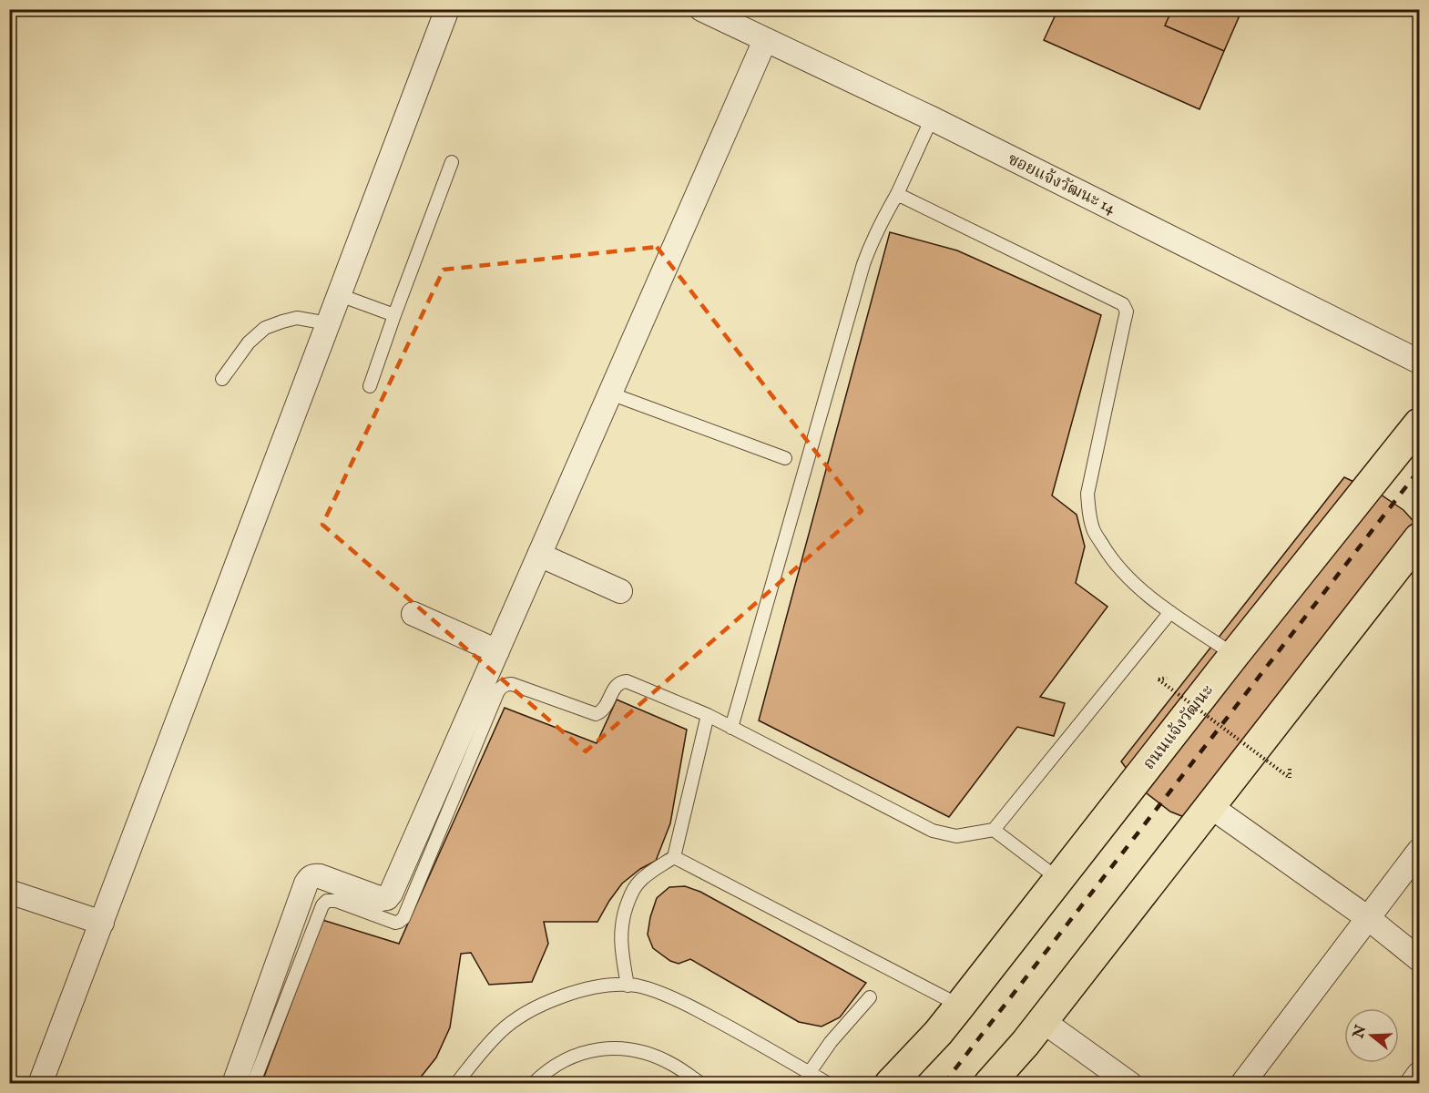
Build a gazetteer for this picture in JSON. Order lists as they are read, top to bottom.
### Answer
{
  "streets": {
    "main road": ["ถนนแจ้งวัฒนะ"],
    "street": ["ซอยแจ้งวัฒนะ 14"]
  },
  "north": "left"
}
